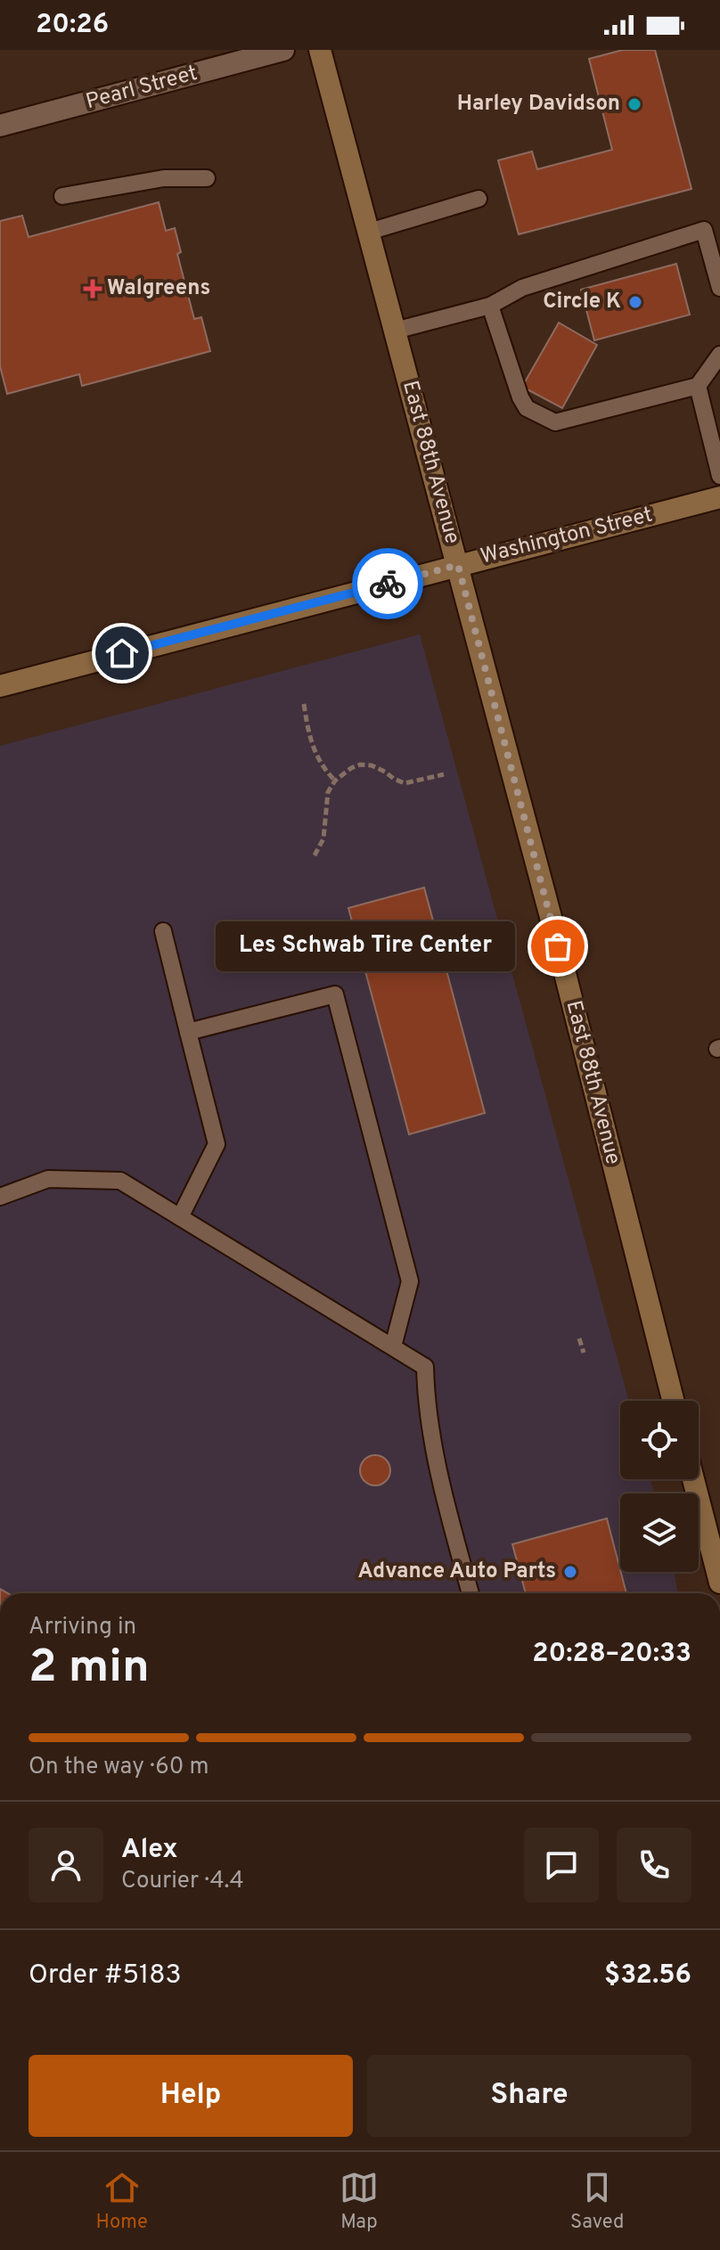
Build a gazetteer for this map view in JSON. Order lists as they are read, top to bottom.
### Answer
{
  "streets": {
    "main road": ["East 88th Avenue", "Washington Street"],
    "street": ["Pearl Street"]
  },
  "crossings": [
    ["East 88th Avenue", "Washington Street"]
  ],
  "places": {
    "other": [
      "Harley Davidson",
      "Circle K",
      "Les Schwab Tire Center",
      "Advance Auto Parts"
    ],
    "health": ["Walgreens"]
  },
  "page": {
    "status": "20:26",
    "bubble": "Les Schwab Tire Center",
    "heading": ["2 min", "Arriving in", "20:28–20:33"],
    "panel": [
      "Alex",
      "Courier · 4.4",
      "Order #5183",
      "$32.56"
    ],
    "bar": "On the way · 60 m",
    "buttons": ["Help", "Share"],
    "tabs": ["Home", "Map", "Saved"]
  }
}
